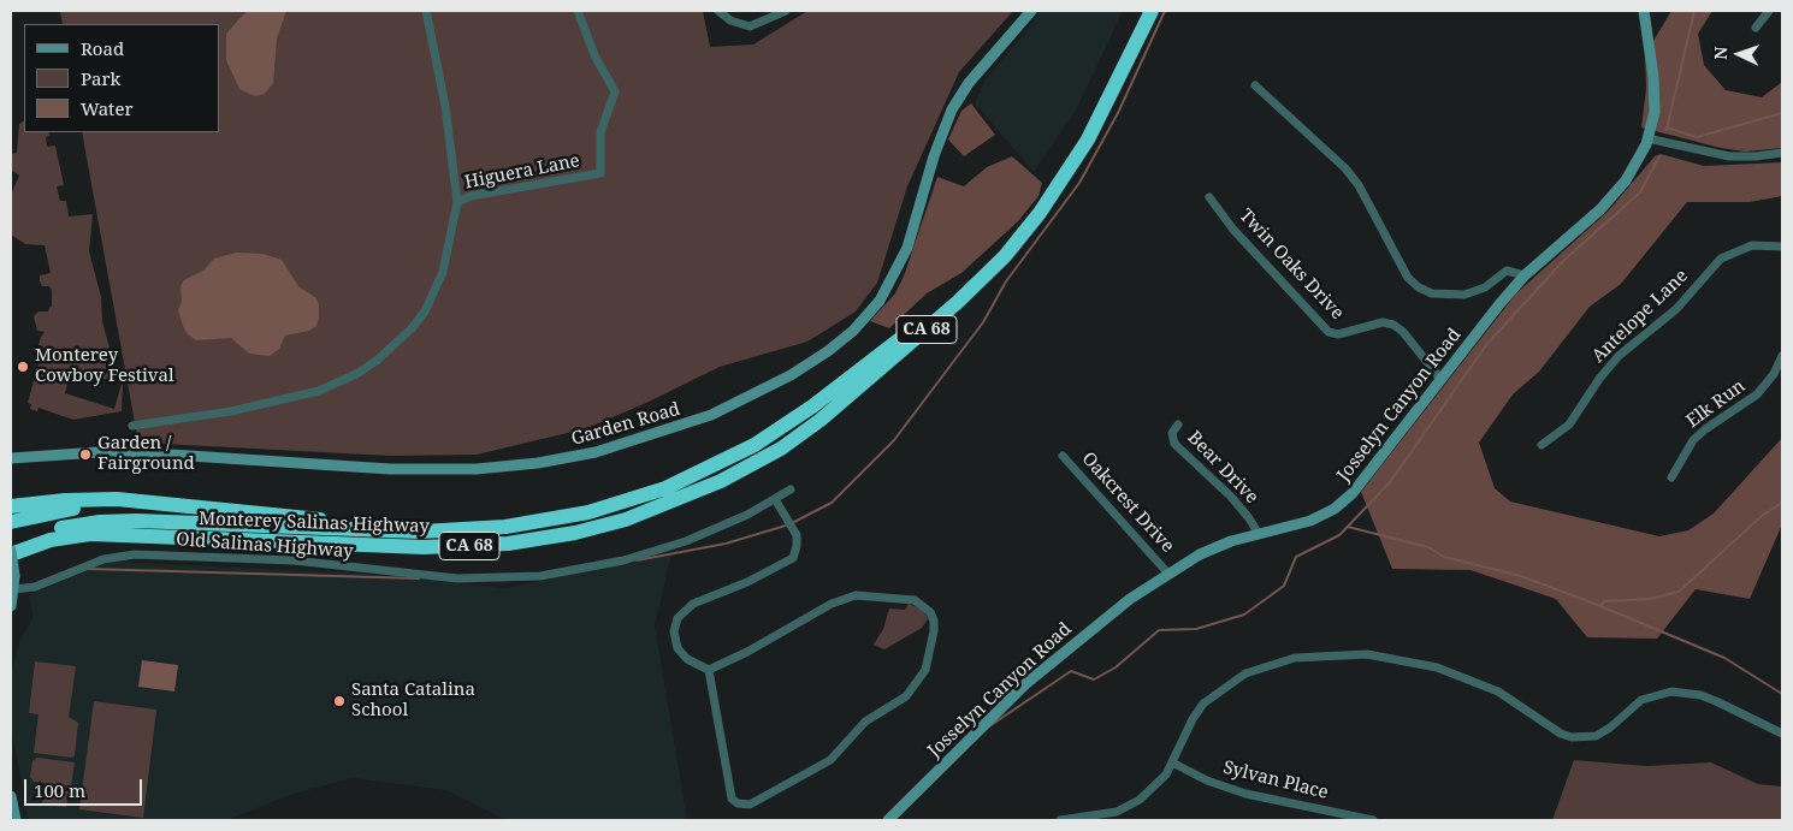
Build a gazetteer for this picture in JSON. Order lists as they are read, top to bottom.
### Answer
{
  "streets": {
    "highway": ["CA 68", "Monterey Salinas Highway"],
    "street": [
      "Higuera Lane",
      "Twin Oaks Drive",
      "Antelope Lane",
      "Elk Run",
      "Josselyn Canyon Road",
      "Garden Road",
      "Bear Drive",
      "Oakcrest Drive",
      "Old Salinas Highway",
      "Sylvan Place"
    ]
  },
  "crossings": [
    ["Twin Oaks Drive", "Josselyn Canyon Road"],
    ["CA 68", "Monterey Salinas Highway"],
    ["Josselyn Canyon Road", "Bear Drive"],
    ["Josselyn Canyon Road", "Oakcrest Drive"]
  ],
  "places": ["Monterey Cowboy Festival", "Garden / Fairground", "Santa Catalina School"],
  "legend": ["Road", "Park", "Water"],
  "scale_bar": "100 m",
  "north": "left"
}
